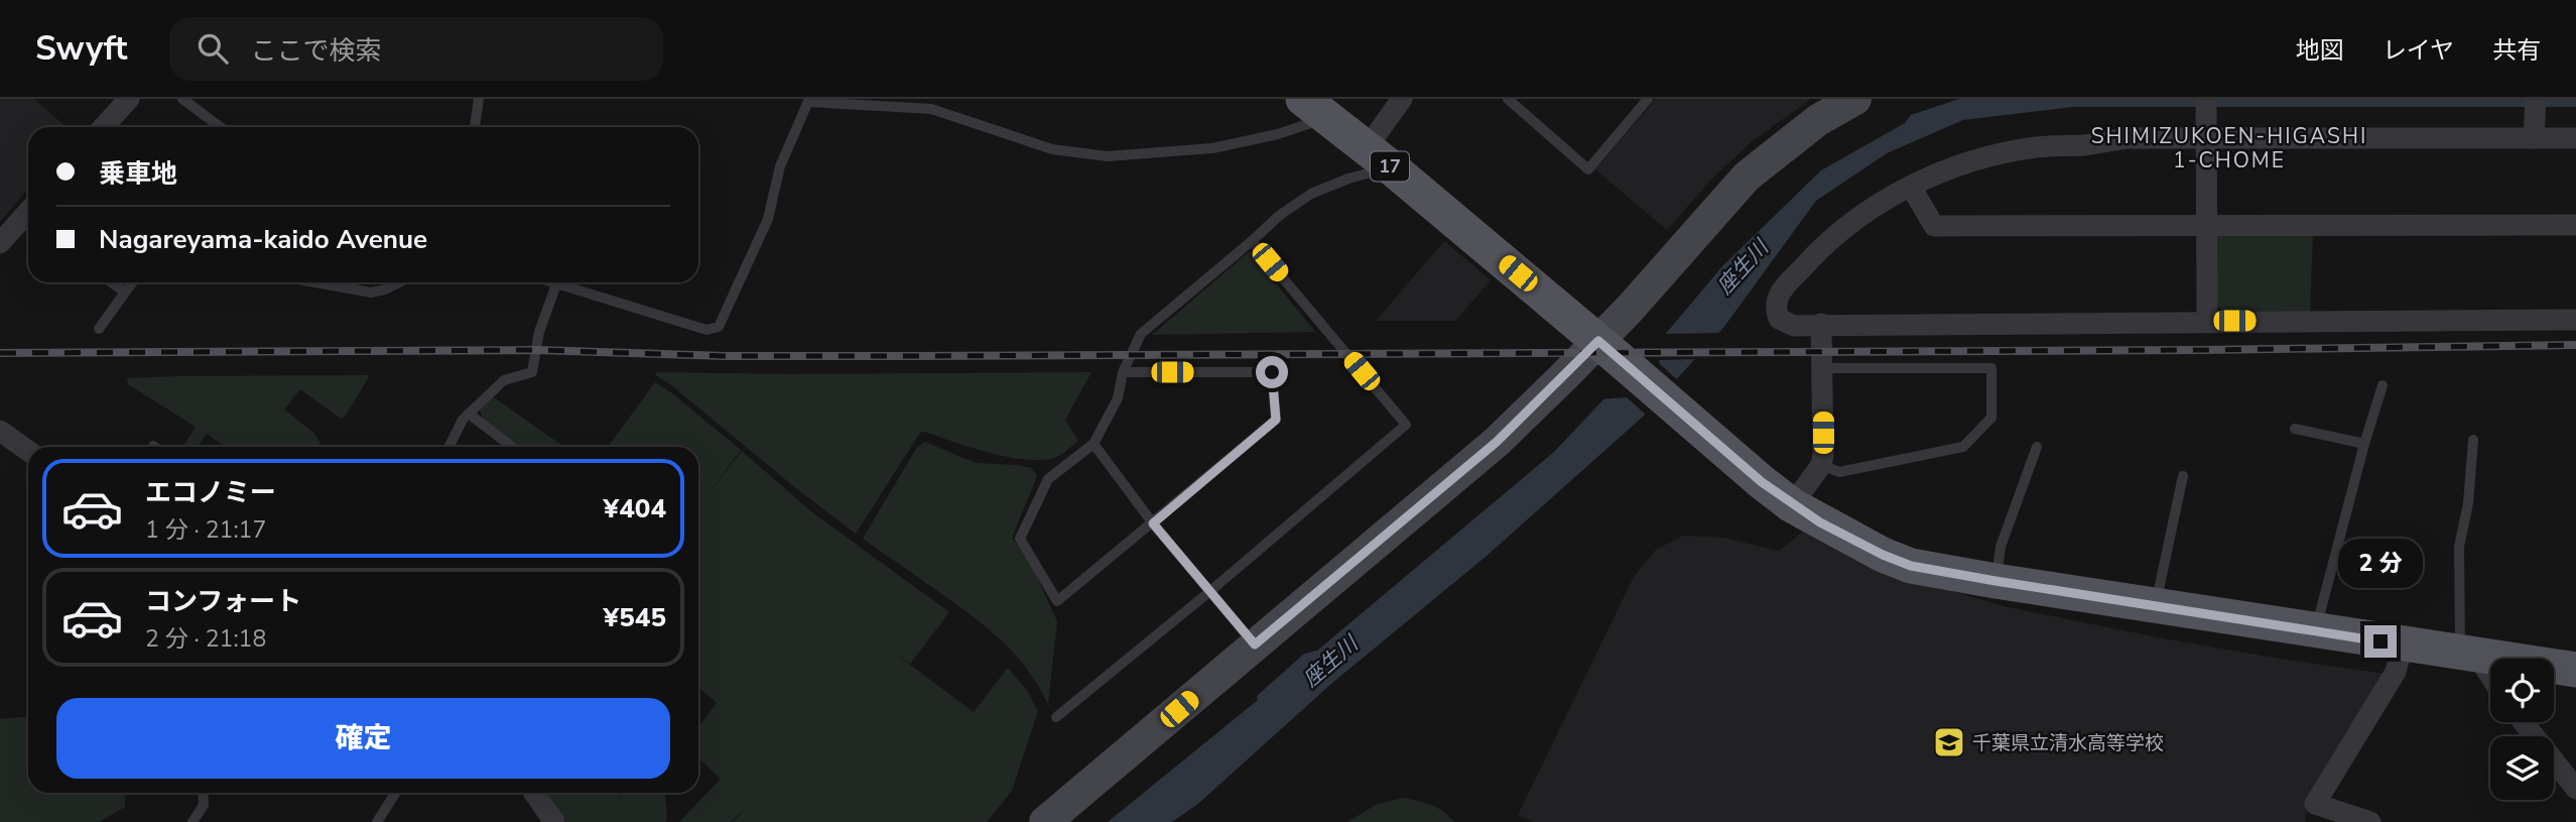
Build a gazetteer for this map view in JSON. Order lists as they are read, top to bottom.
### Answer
{
  "streets": {
    "main road": ["17"]
  },
  "districts": ["SHIMIZUKOEN-HIGASHI 1-CHOME"],
  "water": ["座生川"],
  "places": {
    "school or university": ["千葉県立清水高等学校"]
  },
  "page": {
    "header": "Swyft",
    "search": "ここで検索",
    "nav": ["地図", "レイヤ", "共有"],
    "banner": ["乗車地", "Nagareyama-kaido Avenue"],
    "list": [
      {
        "name": "エコノミー",
        "note": "1 分 · 21:17",
        "value": "¥404"
      },
      {
        "name": "コンフォート",
        "note": "2 分 · 21:18",
        "value": "¥545"
      }
    ],
    "bubble": "2 分",
    "buttons": "確定"
  }
}
